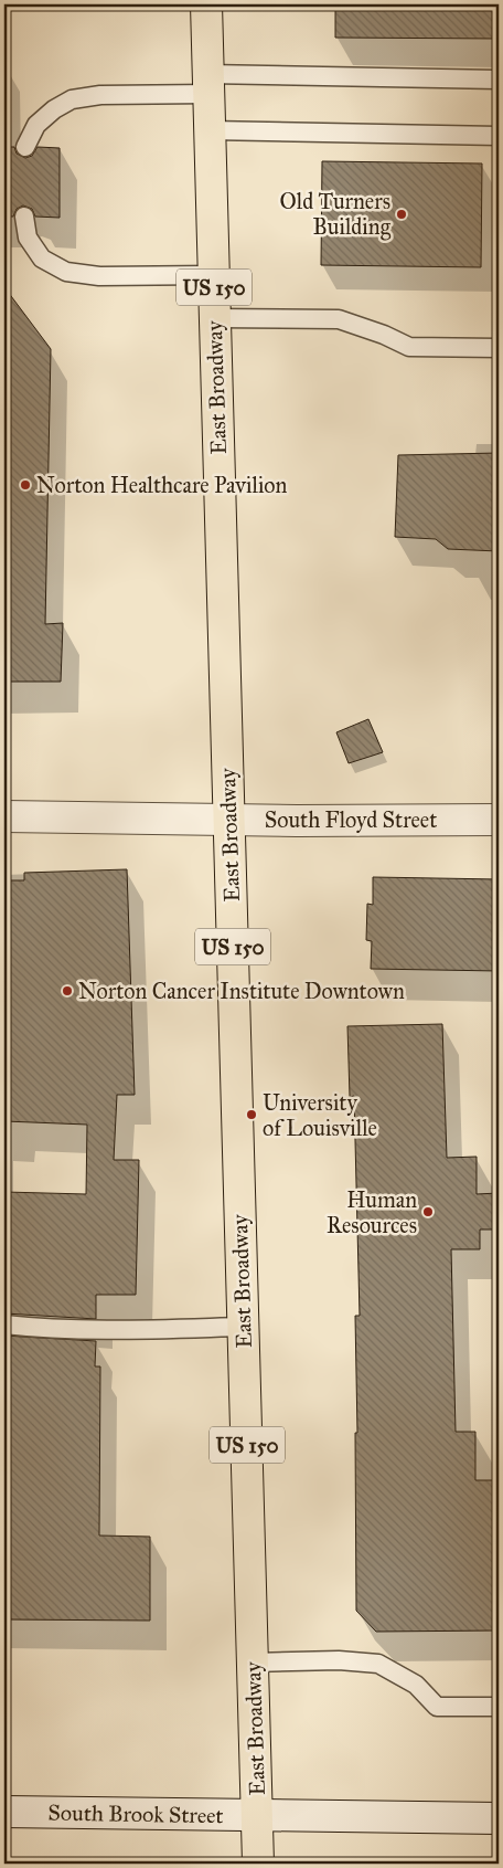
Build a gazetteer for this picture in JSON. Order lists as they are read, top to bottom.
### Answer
{
  "streets": {
    "main road": ["US 150", "East Broadway"],
    "street": ["South Floyd Street", "South Brook Street"]
  },
  "crossings": [
    ["East Broadway", "South Floyd Street"],
    ["East Broadway", "South Brook Street"]
  ],
  "places": [
    "Old Turners Building",
    "Norton Healthcare Pavilion",
    "Norton Cancer Institute Downtown",
    "University of Louisville",
    "Human Resources"
  ]
}
